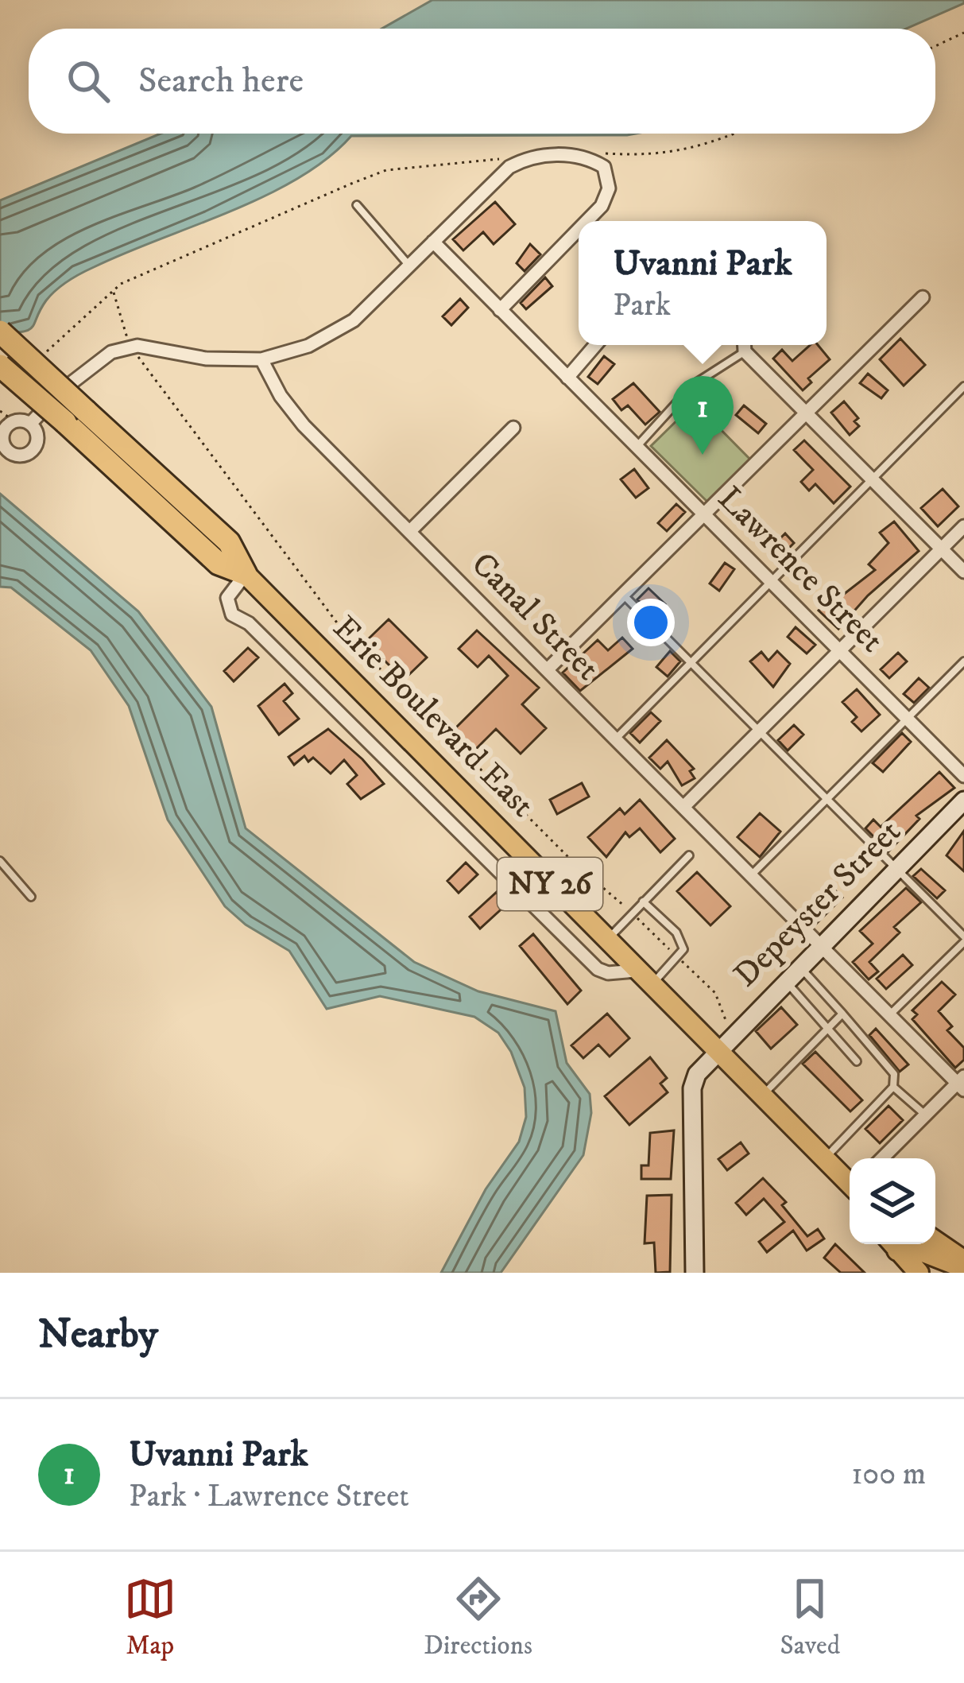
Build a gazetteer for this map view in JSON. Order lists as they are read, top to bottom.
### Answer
{
  "streets": {
    "highway": ["Erie Boulevard East", "NY 26"],
    "street": ["Lawrence Street", "Canal Street", "Depeyster Street"]
  },
  "crossings": [
    ["Canal Street", "Depeyster Street"],
    ["Erie Boulevard East", "Depeyster Street"]
  ],
  "page": {
    "search": "Search here",
    "popup": ["Uvanni Park", "Park"],
    "pins": "1",
    "heading": "Nearby",
    "list": [
      {
        "mark": "1",
        "name": "Uvanni Park",
        "note": "Park · Lawrence Street",
        "value": "100 m"
      }
    ],
    "nav": ["Map", "Directions", "Saved"]
  }
}
